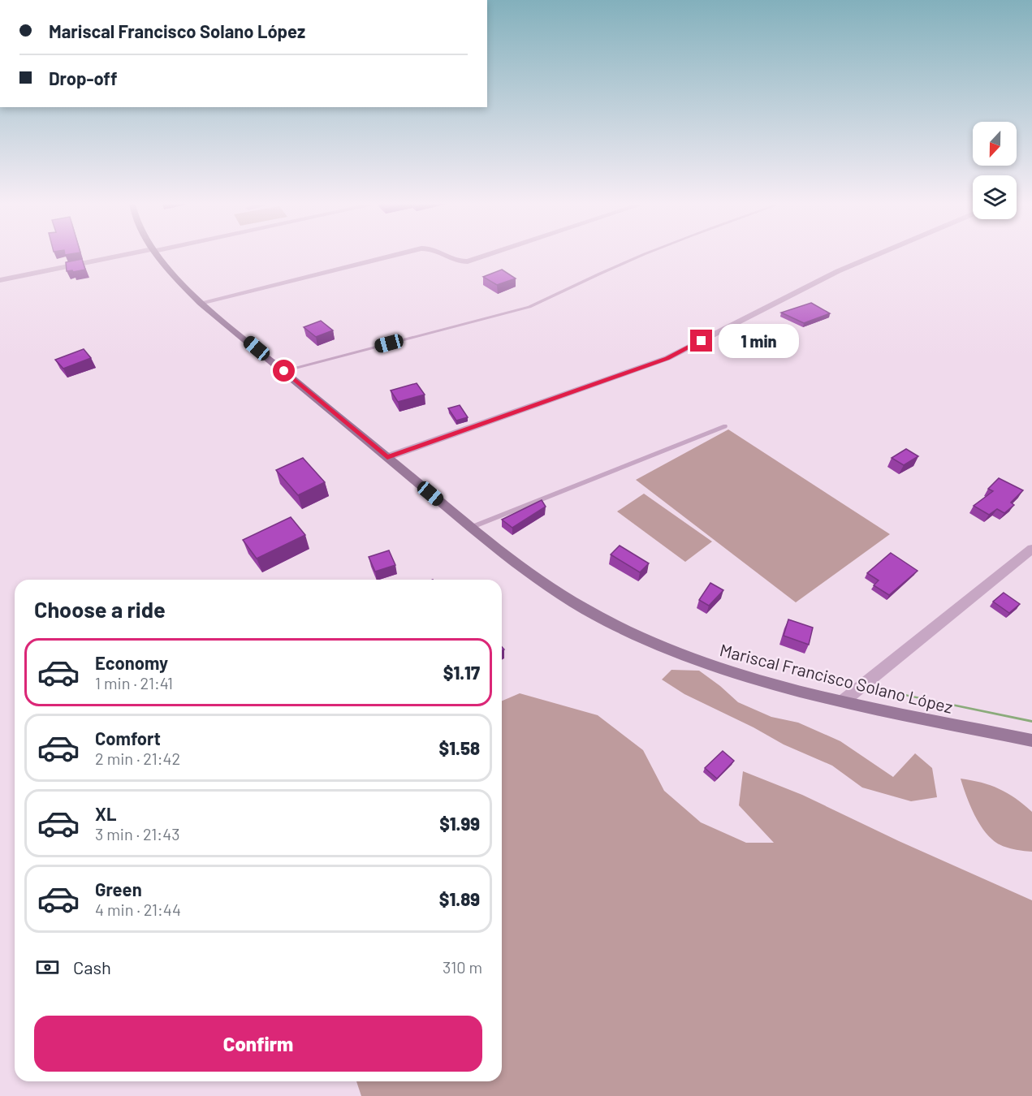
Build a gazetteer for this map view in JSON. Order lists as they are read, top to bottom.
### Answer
{
  "streets": {
    "street": ["Mariscal Francisco Solano López"]
  },
  "north": "bottom",
  "page": {
    "banner": ["Mariscal Francisco Solano López", "Drop-off"],
    "bubble": "1 min",
    "heading": "Choose a ride",
    "list": [
      {
        "name": "Economy",
        "note": "1 min · 21:41",
        "value": "$1.17"
      },
      {
        "name": "Comfort",
        "note": "2 min · 21:42",
        "value": "$1.58"
      },
      {
        "name": "XL",
        "note": "3 min · 21:43",
        "value": "$1.99"
      },
      {
        "name": "Green",
        "note": "4 min · 21:44",
        "value": "$1.89"
      }
    ],
    "pay": ["Cash", "310 m"],
    "buttons": "Confirm"
  }
}
